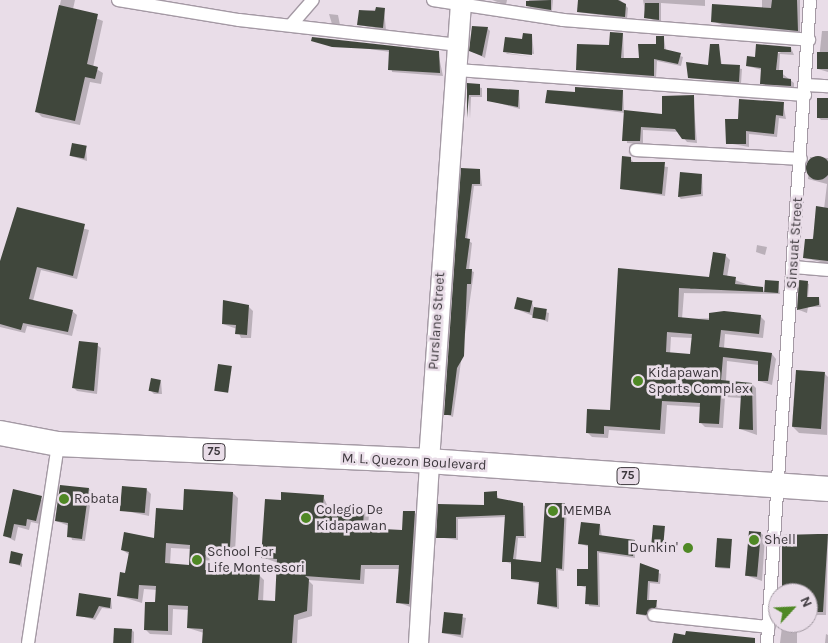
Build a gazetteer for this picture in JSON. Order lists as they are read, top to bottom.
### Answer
{
  "streets": {
    "highway": ["75", "M. L. Quezon Boulevard"],
    "main road": ["Purslane Street"],
    "street": ["Sinsuat Street"]
  },
  "crossings": [
    ["Sinsuat Street", "M. L. Quezon Boulevard"],
    ["Purslane Street", "M. L. Quezon Boulevard"]
  ],
  "places": [
    "Kidapawan Sports Complex",
    "Robata",
    "MEMBA",
    "Colegio De Kidapawan",
    "Shell",
    "Dunkin'",
    "School For Life Montessori"
  ],
  "north": "top right"
}
